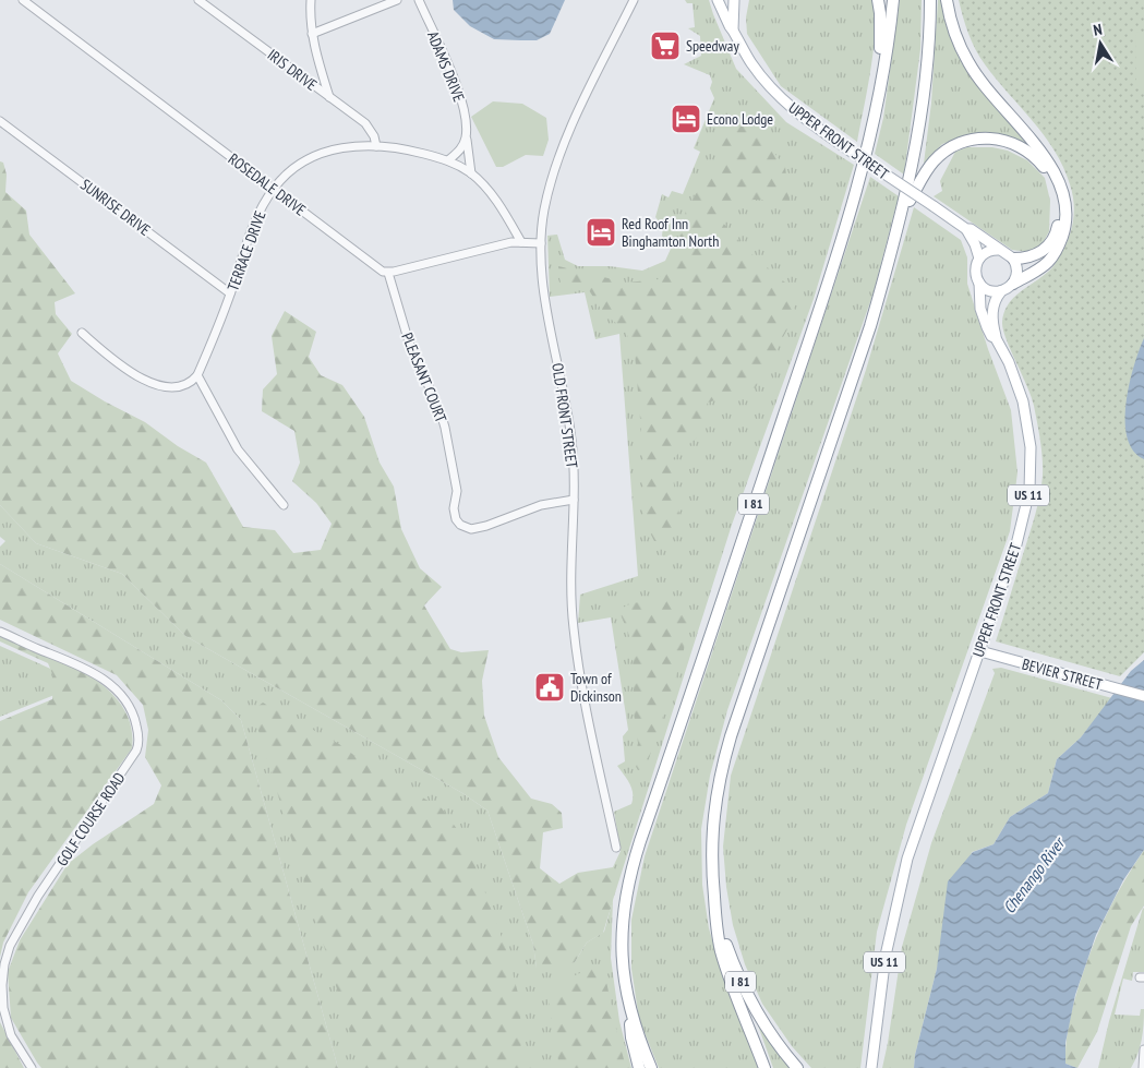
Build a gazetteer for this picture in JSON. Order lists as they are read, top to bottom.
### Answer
{
  "streets": {
    "highway": ["I 81"],
    "main road": ["UPPER FRONT STREET", "US 11", "BEVIER STREET"],
    "street": [
      "ADAMS DRIVE",
      "IRIS DRIVE",
      "ROSEDALE DRIVE",
      "SUNRISE DRIVE",
      "TERRACE DRIVE",
      "PLEASANT COURT",
      "OLD FRONT STREET",
      "GOLF COURSE ROAD"
    ]
  },
  "crossings": [
    ["ADAMS DRIVE", "TERRACE DRIVE"],
    ["IRIS DRIVE", "TERRACE DRIVE"],
    ["UPPER FRONT STREET", "BEVIER STREET"],
    ["ROSEDALE DRIVE", "TERRACE DRIVE"],
    ["ROSEDALE DRIVE", "PLEASANT COURT"],
    ["SUNRISE DRIVE", "TERRACE DRIVE"],
    ["PLEASANT COURT", "OLD FRONT STREET"]
  ],
  "water": ["Chenango River"],
  "places": {
    "supermarket": ["Speedway"],
    "hotel": ["Econo Lodge", "Red Roof Inn Binghamton North"],
    "public building": ["Town of Dickinson"]
  },
  "north": "top"
}
